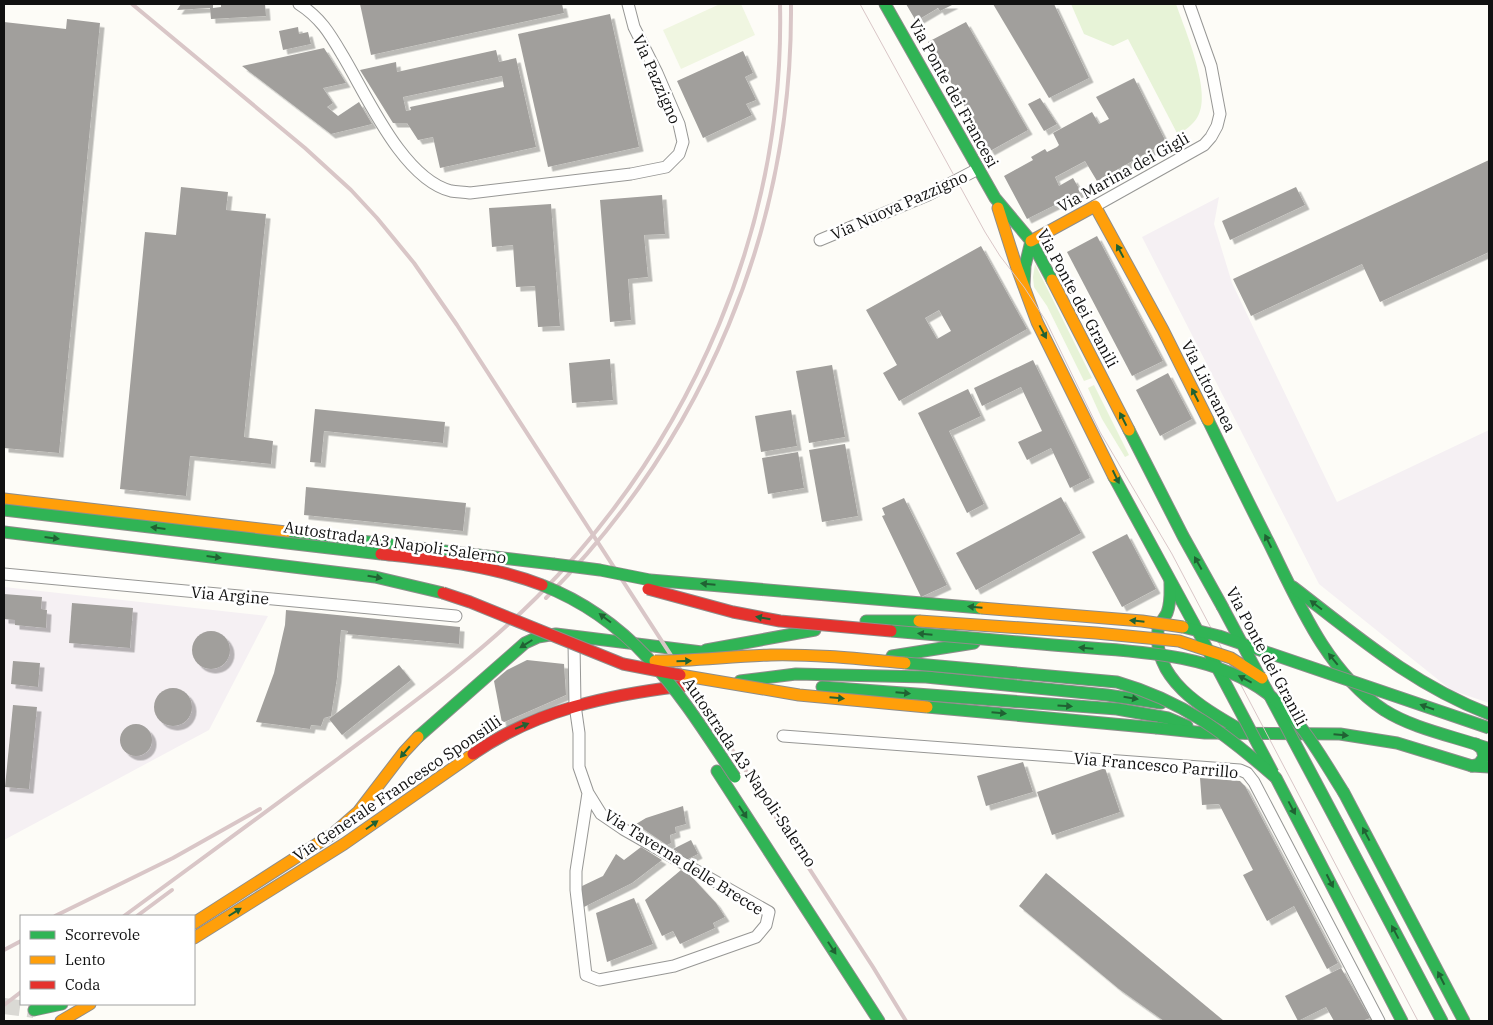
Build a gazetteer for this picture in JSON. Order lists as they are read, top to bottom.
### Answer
{
  "streets": {
    "main road": [
      "Via Ponte dei Francesi",
      "Via Marina dei Gigli",
      "Via Ponte dei Granili",
      "Via Litoranea",
      "Autostrada A3 Napoli-Salerno",
      "Via Generale Francesco Sponsilli"
    ],
    "street": [
      "Via Pazzigno",
      "Via Nuova Pazzigno",
      "Via Argine",
      "Via Francesco Parrillo",
      "Via Taverna delle Brecce"
    ]
  },
  "crossings": [
    ["Via Ponte dei Francesi", "Via Nuova Pazzigno"],
    ["Via Ponte dei Francesi", "Via Ponte dei Granili"],
    ["Via Marina dei Gigli", "Via Ponte dei Granili"],
    ["Via Marina dei Gigli", "Via Litoranea"]
  ],
  "legend": ["Scorrevole", "Lento", "Coda"]
}
